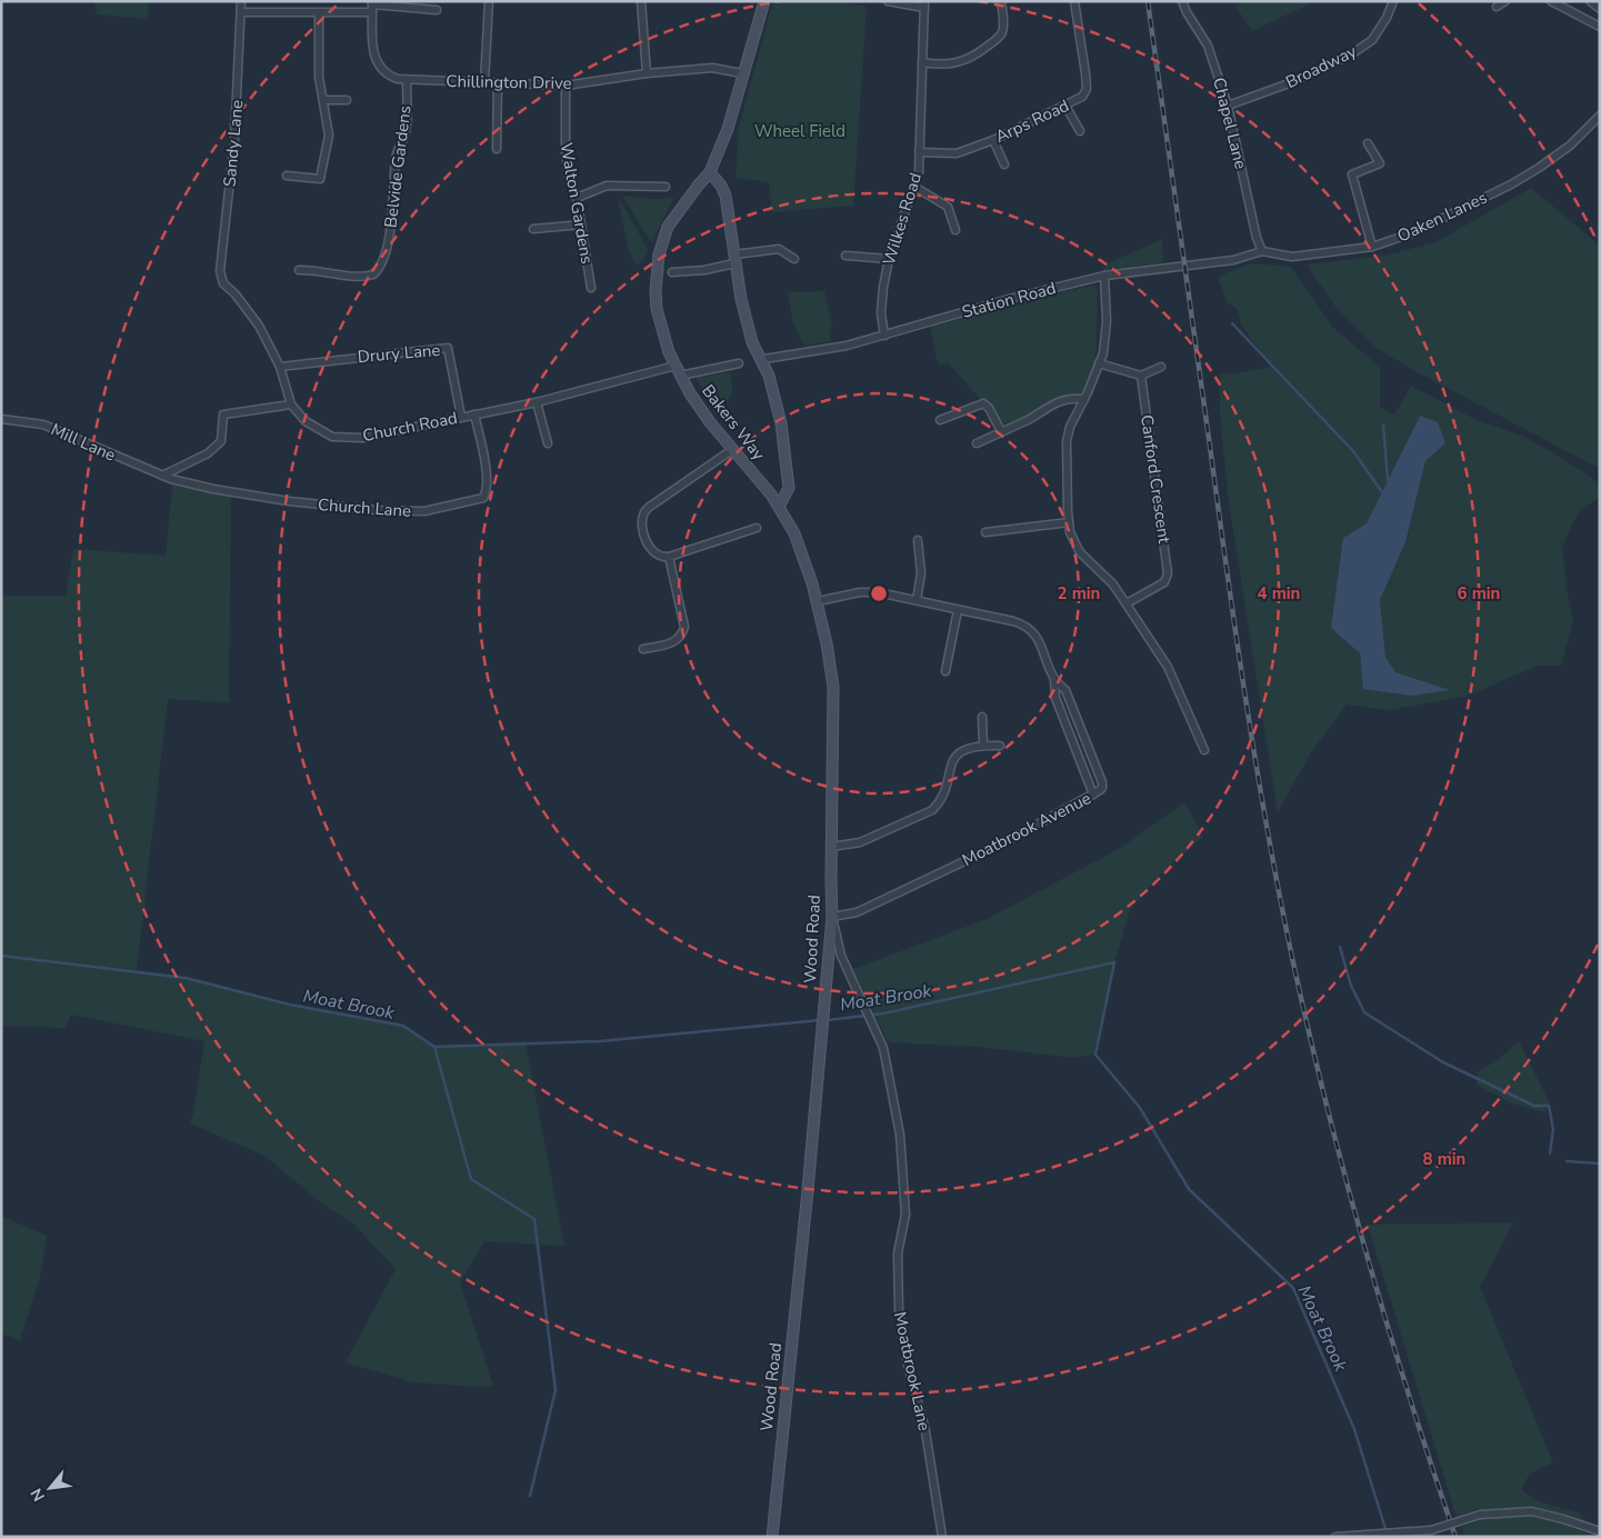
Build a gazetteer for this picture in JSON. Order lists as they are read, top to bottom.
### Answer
{
  "streets": {
    "street": [
      "Broadway",
      "Chillington Drive",
      "Arps Road",
      "Chapel Lane",
      "Sandy Lane",
      "Belvide Gardens",
      "Walton Gardens",
      "Oaken Lanes",
      "Wilkes Road",
      "Station Road",
      "Drury Lane",
      "Bakers Way",
      "Church Road",
      "Mill Lane",
      "Canford Crescent",
      "Church Lane",
      "Moatbrook Avenue",
      "Wood Road",
      "Moatbrook Lane"
    ]
  },
  "crossings": [
    ["Broadway", "Chapel Lane"],
    ["Chillington Drive", "Belvide Gardens"],
    ["Chillington Drive", "Walton Gardens"],
    ["Chillington Drive", "Bakers Way"],
    ["Arps Road", "Wilkes Road"],
    ["Chapel Lane", "Oaken Lanes"],
    ["Chapel Lane", "Station Road"],
    ["Sandy Lane", "Church Road"],
    ["Oaken Lanes", "Station Road"],
    ["Wilkes Road", "Station Road"],
    ["Drury Lane", "Church Road"],
    ["Bakers Way", "Church Road"],
    ["Bakers Way", "Wood Road"],
    ["Church Road", "Church Lane"],
    ["Mill Lane", "Church Lane"],
    ["Moatbrook Avenue", "Wood Road"],
    ["Moatbrook Avenue", "Moatbrook Lane"],
    ["Wood Road", "Moatbrook Lane"]
  ],
  "water": ["Moat Brook"],
  "parks": ["Wheel Field"],
  "north": "bottom left",
  "rings": [
    "2 min",
    "4 min",
    "6 min",
    "8 min"
  ]
}
